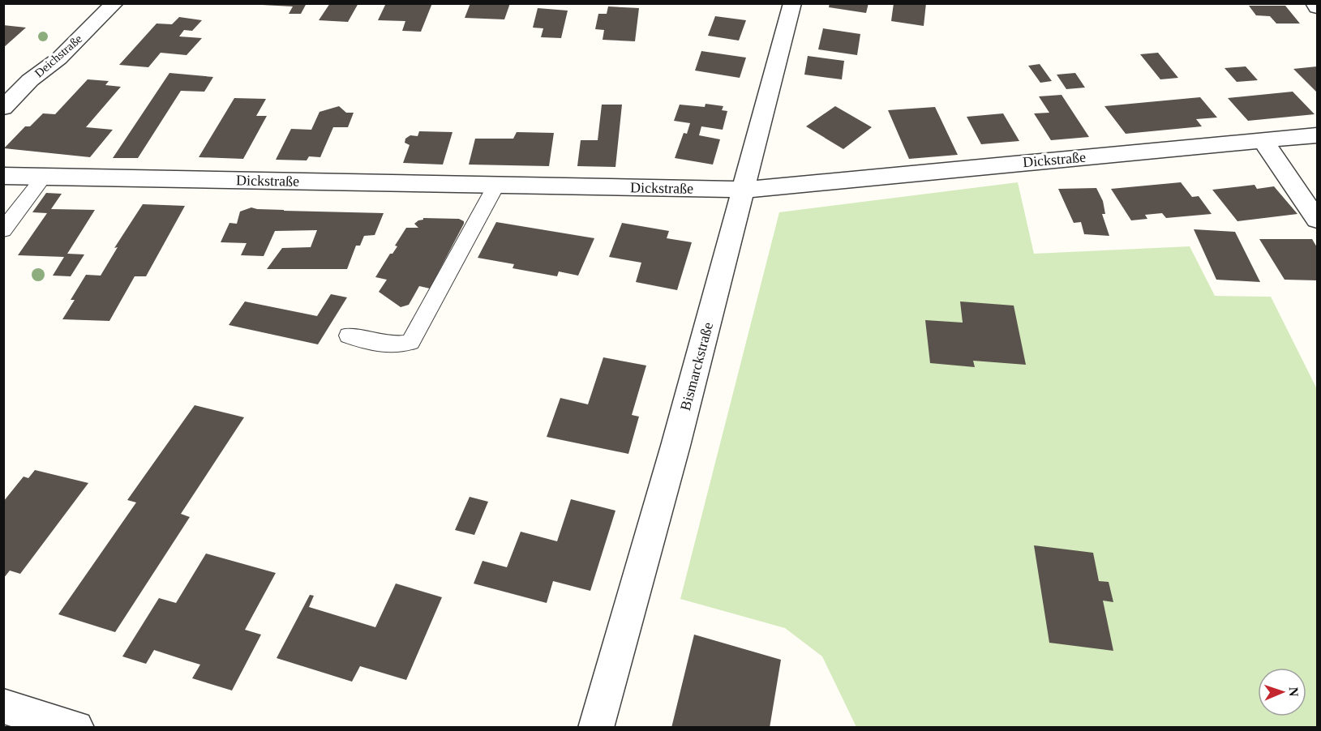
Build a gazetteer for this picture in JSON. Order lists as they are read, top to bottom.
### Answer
{
  "streets": {
    "street": ["Deichstraße", "Dickstraße", "Bismarckstraße"]
  },
  "crossings": [
    ["Dickstraße", "Bismarckstraße"]
  ],
  "north": "right"
}
